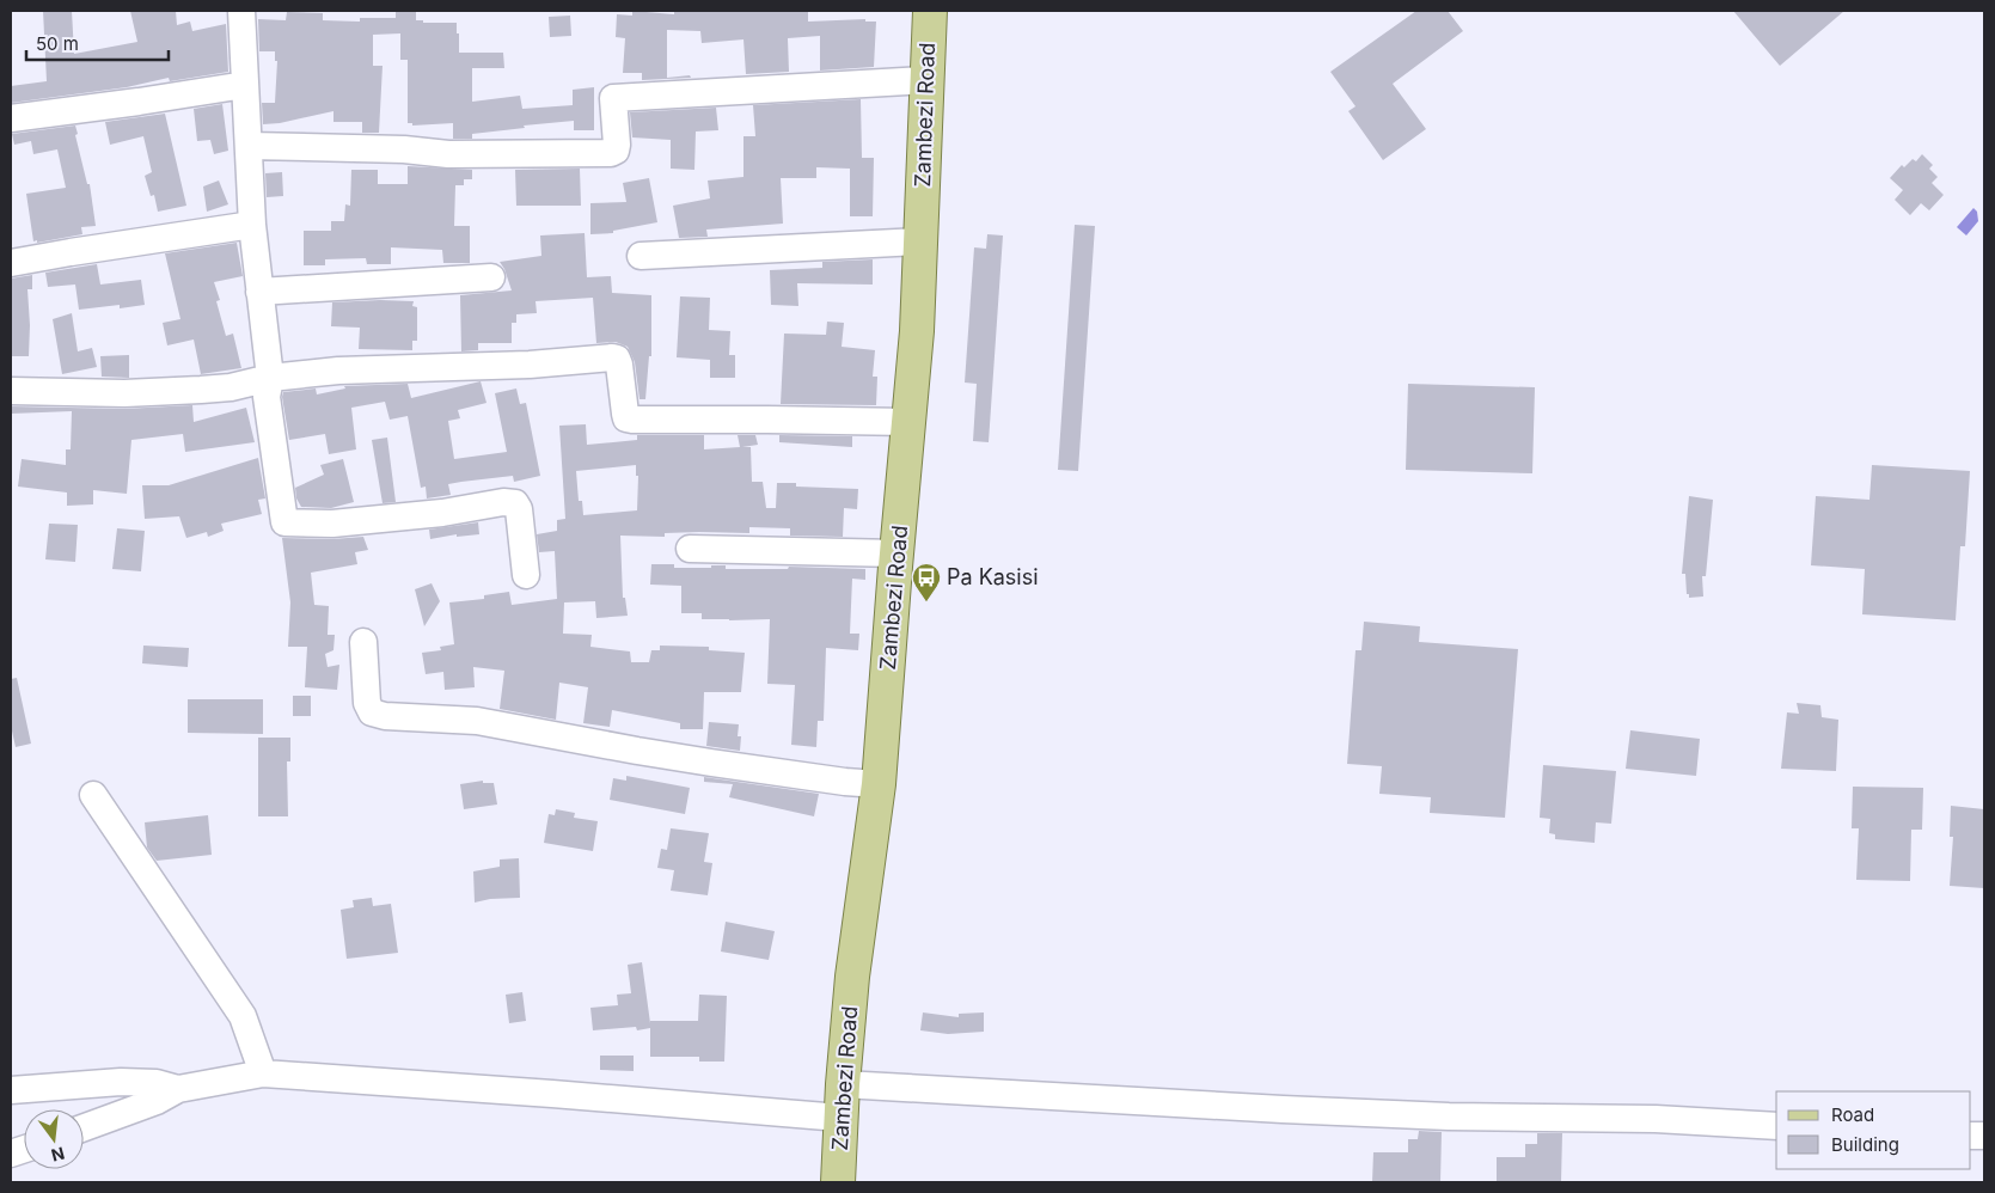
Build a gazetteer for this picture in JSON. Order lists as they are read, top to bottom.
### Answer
{
  "streets": {
    "main road": ["Zambezi Road"]
  },
  "places": {
    "bus stop": ["Pa Kasisi"]
  },
  "legend": ["Road", "Building"],
  "scale_bar": "50 m",
  "north": "bottom"
}
